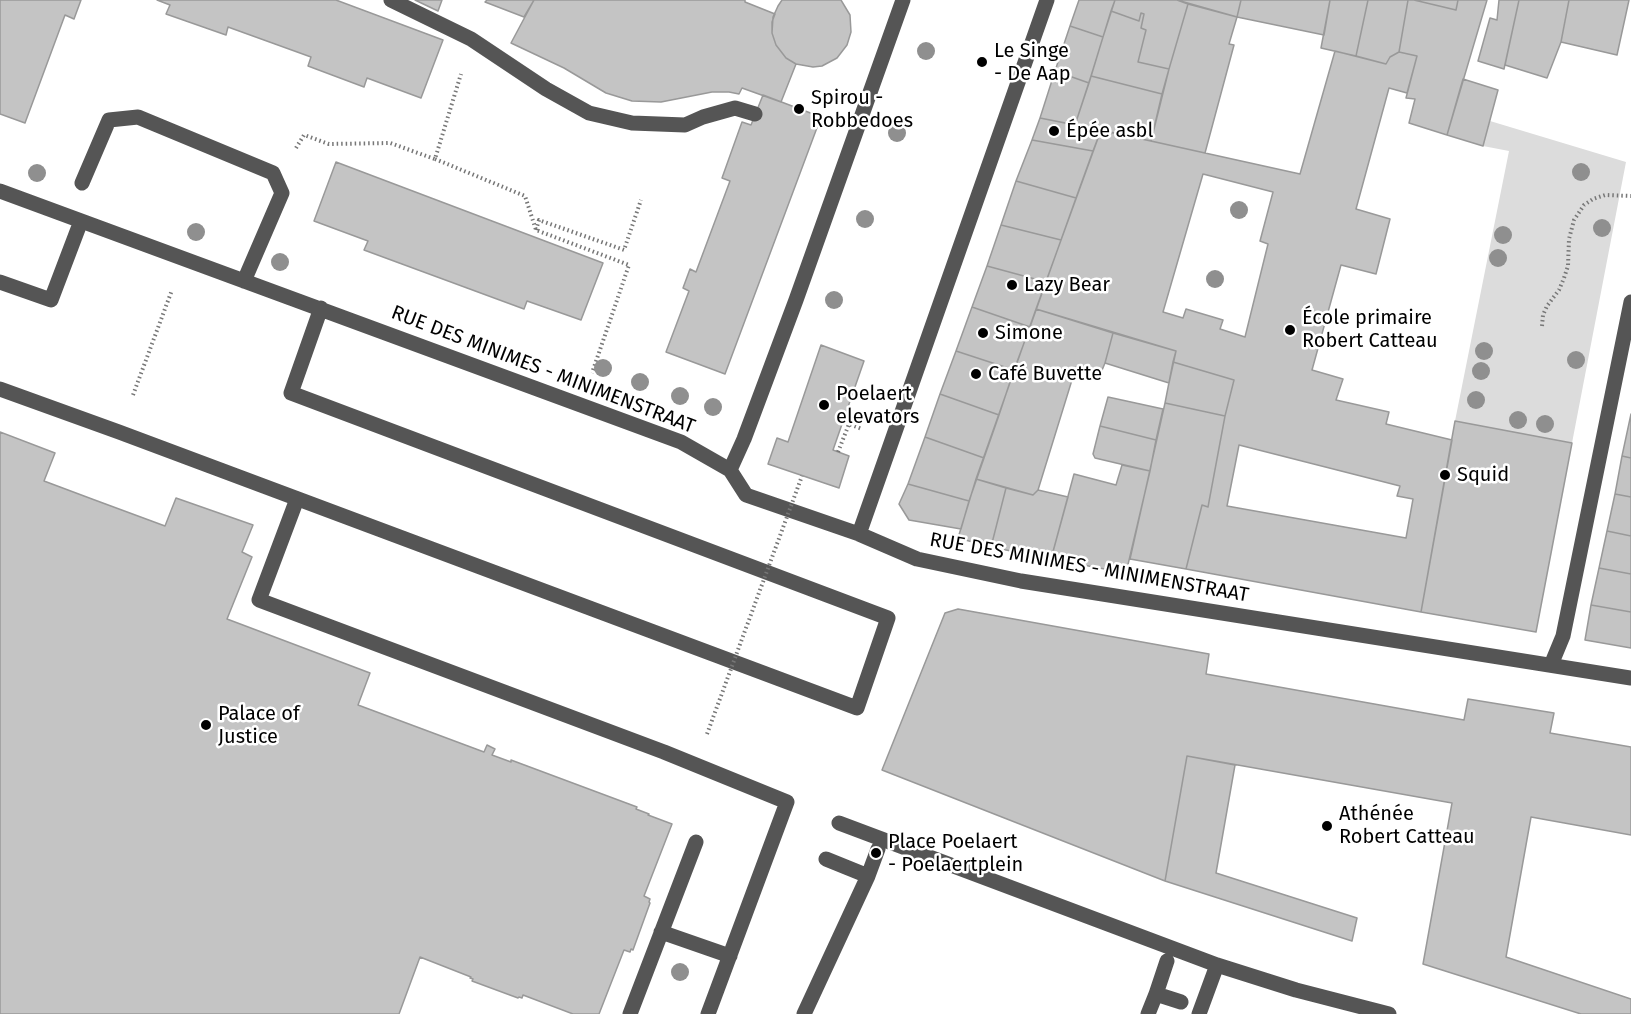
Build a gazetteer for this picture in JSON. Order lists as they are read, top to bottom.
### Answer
{
  "streets": {
    "street": ["RUE DES MINIMES - MINIMENSTRAAT"]
  },
  "places": [
    "Le Singe - De Aap",
    "Spirou - Robbedoes",
    "Épée asbl",
    "Lazy Bear",
    "École primaire Robert Catteau",
    "Simone",
    "Café Buvette",
    "Poelaert elevators",
    "Squid",
    "Palace of Justice",
    "Athénée Robert Catteau",
    "Place Poelaert - Poelaertplein"
  ]
}
